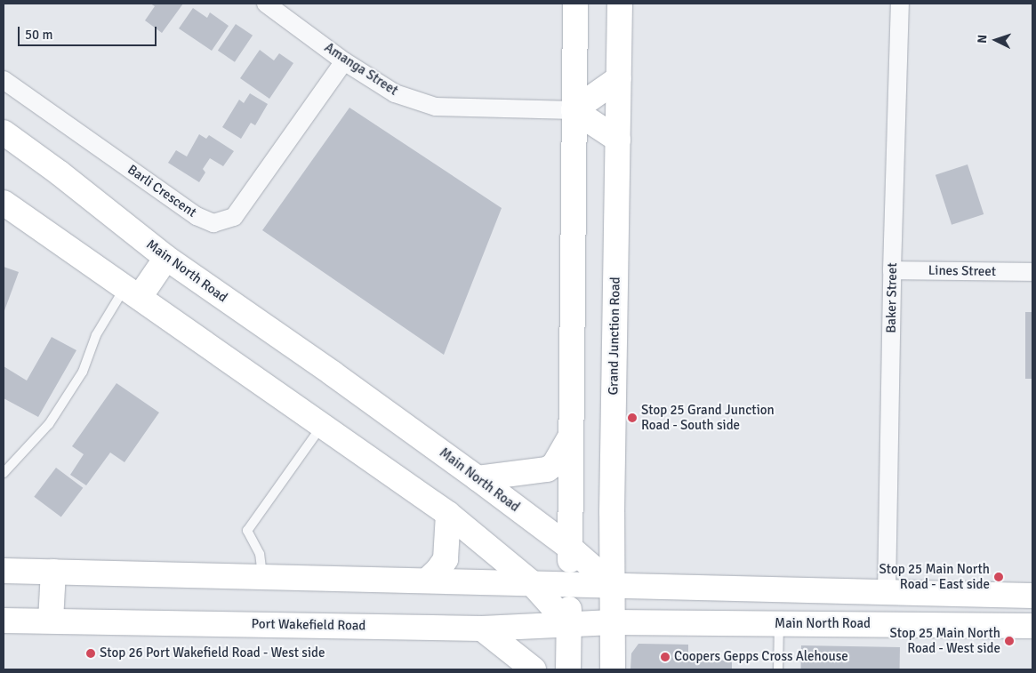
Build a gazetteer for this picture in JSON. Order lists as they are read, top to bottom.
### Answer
{
  "streets": {
    "highway": ["Main North Road", "Grand Junction Road", "Port Wakefield Road"],
    "street": [
      "Amanga Street",
      "Barli Crescent",
      "Lines Street",
      "Baker Street"
    ]
  },
  "crossings": [
    ["Amanga Street", "Barli Crescent"],
    ["Main North Road", "Grand Junction Road"],
    ["Main North Road", "Port Wakefield Road"],
    ["Lines Street", "Baker Street"],
    ["Grand Junction Road", "Port Wakefield Road"]
  ],
  "places": [
    "Stop 25 Grand Junction Road - South side",
    "Stop 25 Main North Road - East side",
    "Stop 25 Main North Road - West side",
    "Stop 26 Port Wakefield Road - West side",
    "Coopers Gepps Cross Alehouse"
  ],
  "scale_bar": "50 m",
  "north": "left"
}
